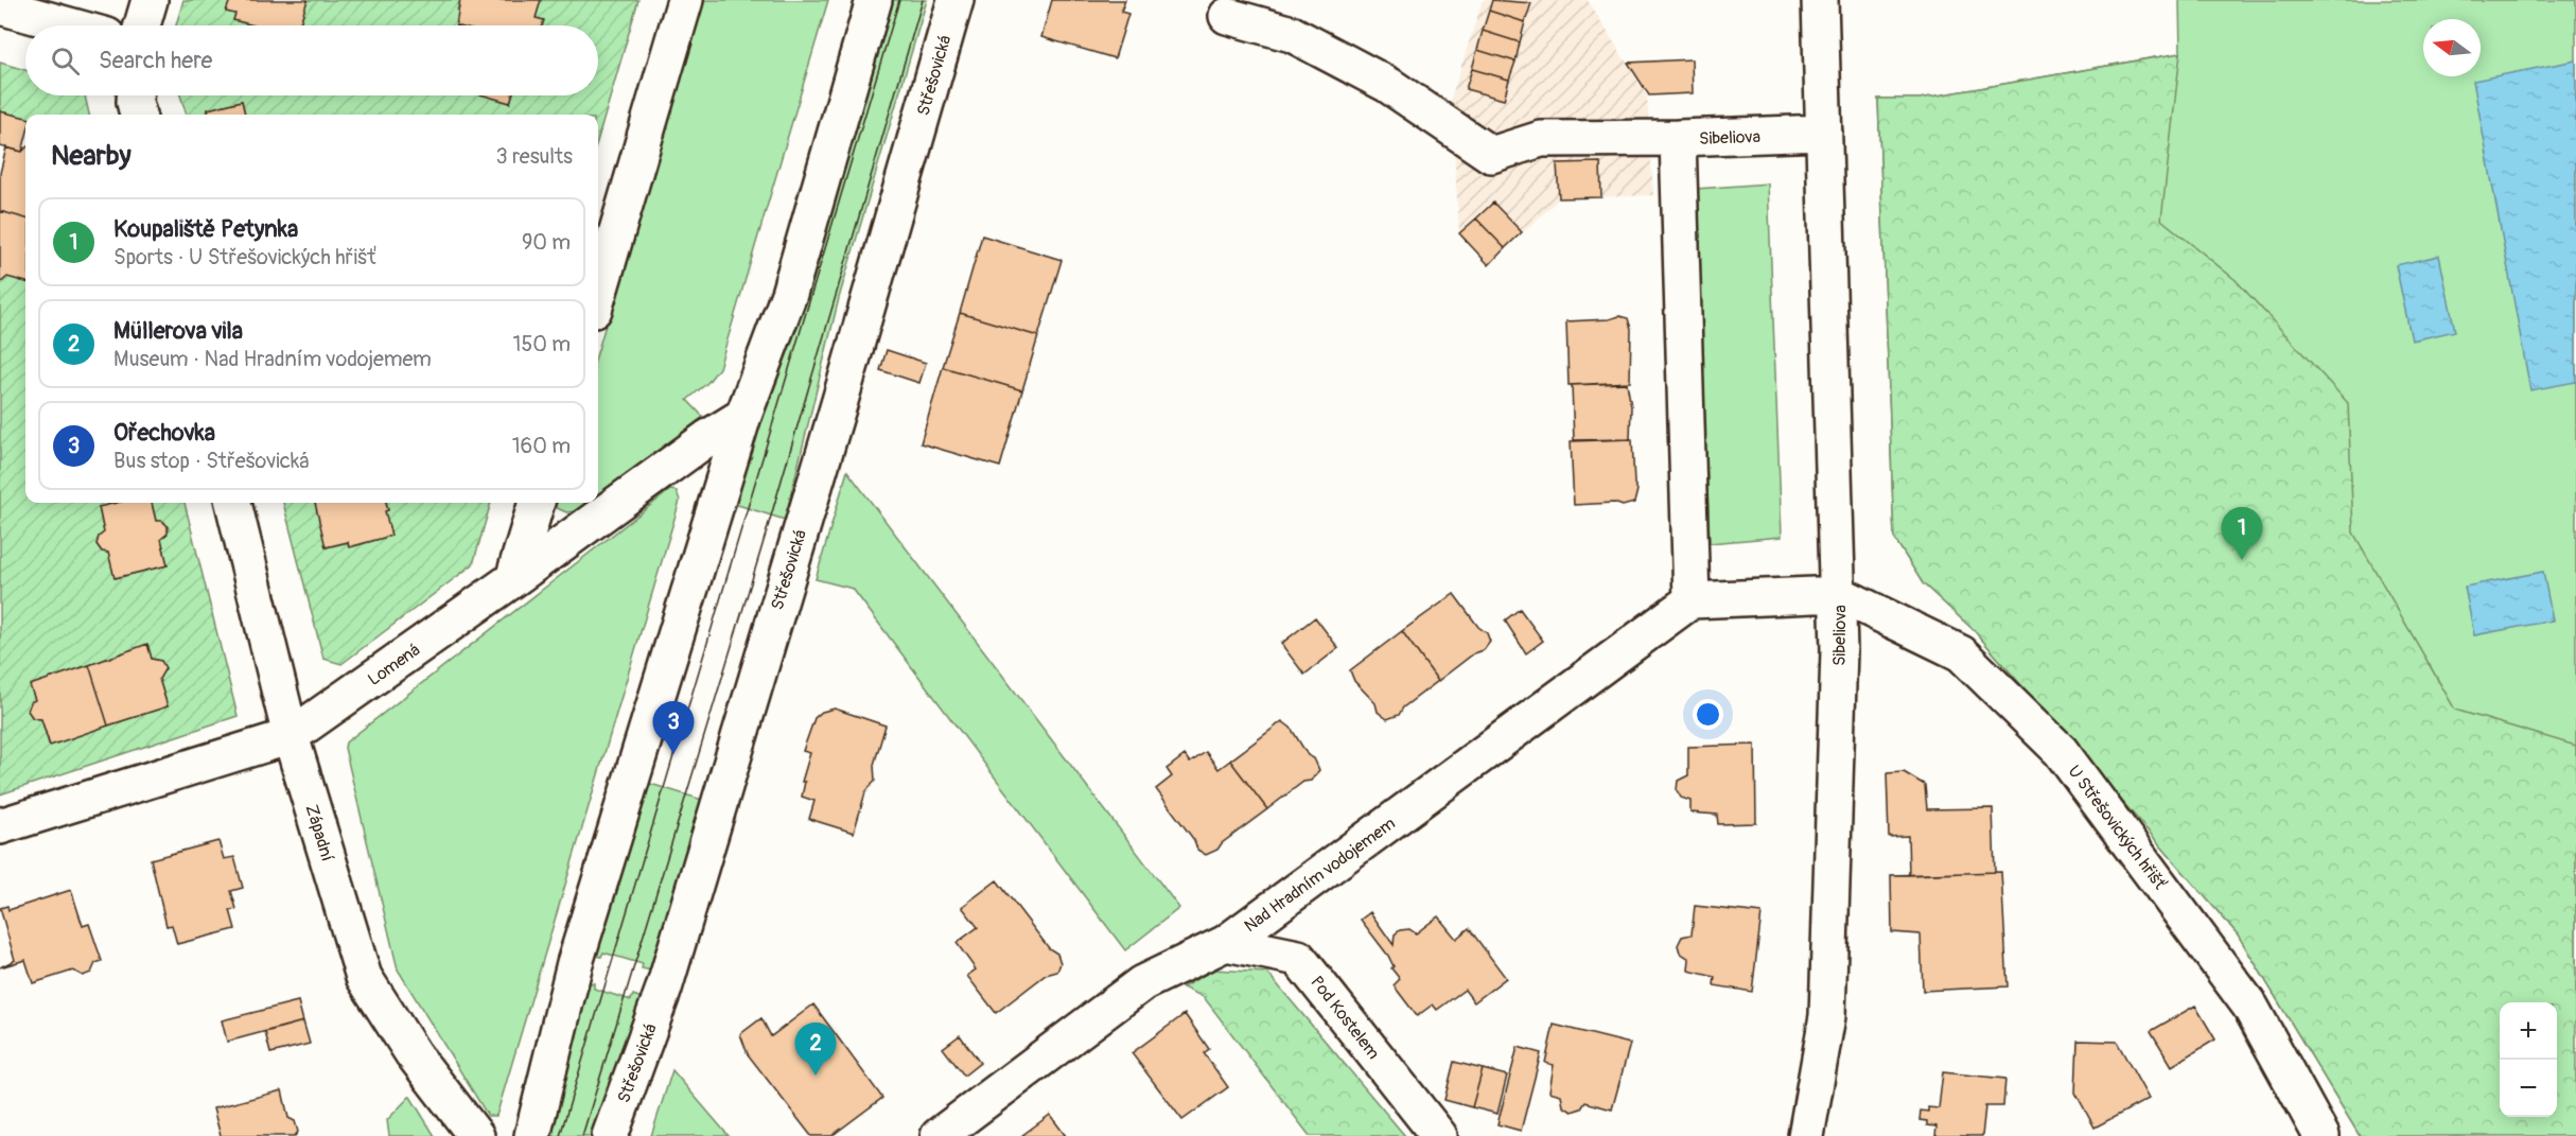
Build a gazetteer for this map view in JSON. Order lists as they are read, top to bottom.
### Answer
{
  "streets": {
    "street": [
      "Střešovická",
      "Sibeliova",
      "Lomená",
      "U Střešovických hřišť",
      "Západní",
      "Nad Hradním vodojemem",
      "Pod Kostelem"
    ]
  },
  "crossings": [
    ["Sibeliova", "U Střešovických hřišť"],
    ["Sibeliova", "Nad Hradním vodojemem"],
    ["Lomená", "Západní"],
    ["Nad Hradním vodojemem", "Pod Kostelem"]
  ],
  "north": "left",
  "page": {
    "search": "Search here",
    "heading": ["Nearby", "3 results"],
    "list": [
      {
        "mark": "1",
        "name": "Koupaliště Petynka",
        "note": "Sports · U Střešovických hřišť",
        "value": "90 m"
      },
      {
        "mark": "2",
        "name": "Müllerova vila",
        "note": "Museum · Nad Hradním vodojemem",
        "value": "150 m"
      },
      {
        "mark": "3",
        "name": "Ořechovka",
        "note": "Bus stop · Střešovická",
        "value": "160 m"
      }
    ],
    "pins": ["1", "3", "2"],
    "map_buttons": ["+", "−"]
  }
}
